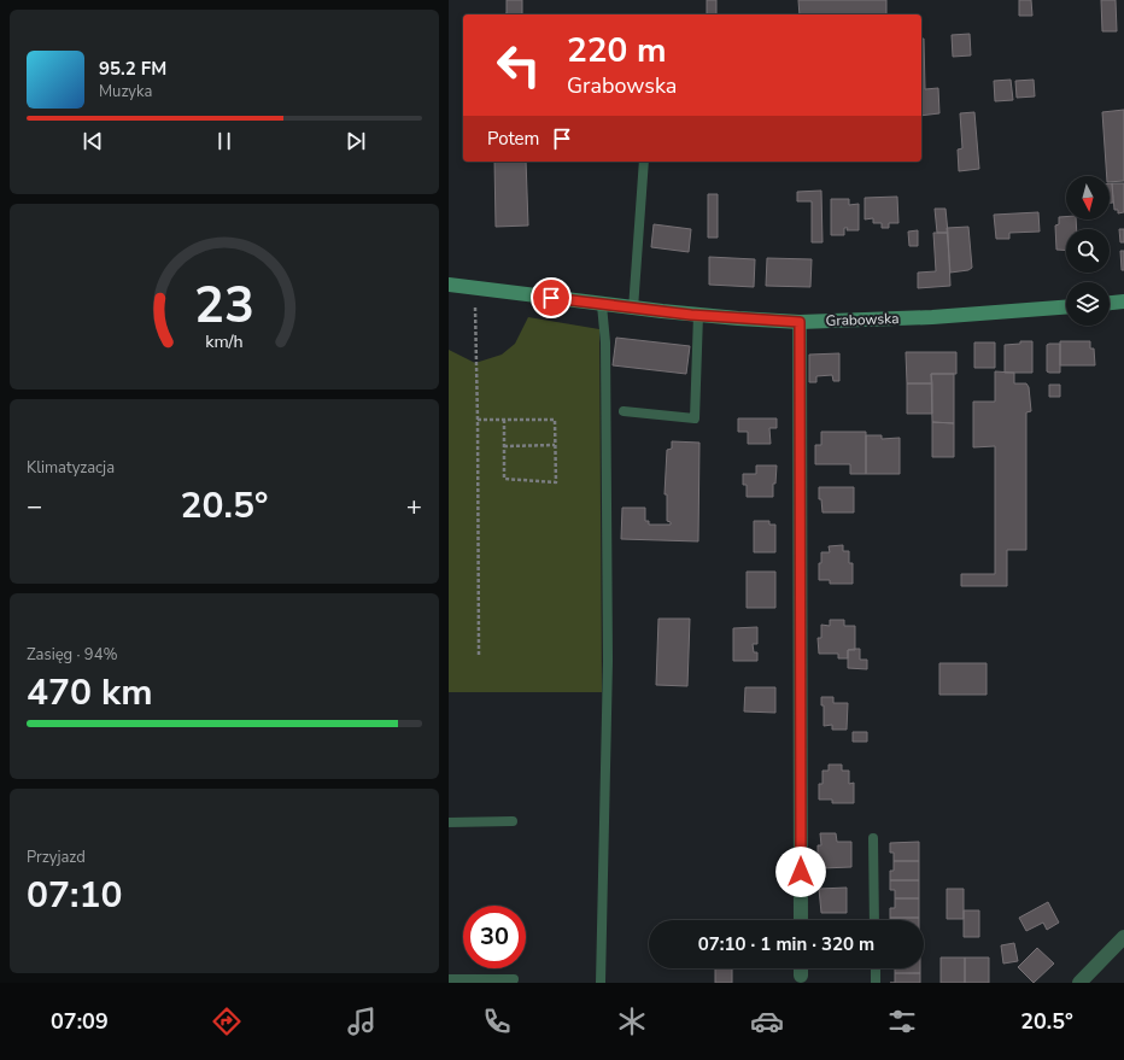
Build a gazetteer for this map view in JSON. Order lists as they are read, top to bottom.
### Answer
{
  "streets": {
    "street": ["Grabowska"]
  },
  "north": "bottom",
  "page": {
    "turn": ["220 m", "Grabowska"],
    "song": ["95.2 FM", "Muzyka"],
    "then": "Potem",
    "tile": [
      "Klimatyzacja",
      ["Zasięg · 94%", "470 km"],
      ["Przyjazd", "07:10"]
    ],
    "heat": ["−", "20.5°", "+"],
    "limit": "30",
    "trip": "07:10 · 1 min · 320 m",
    "tabs": ["07:09", "20.5°"],
    "gauge": ["23", "km/h"]
  }
}
